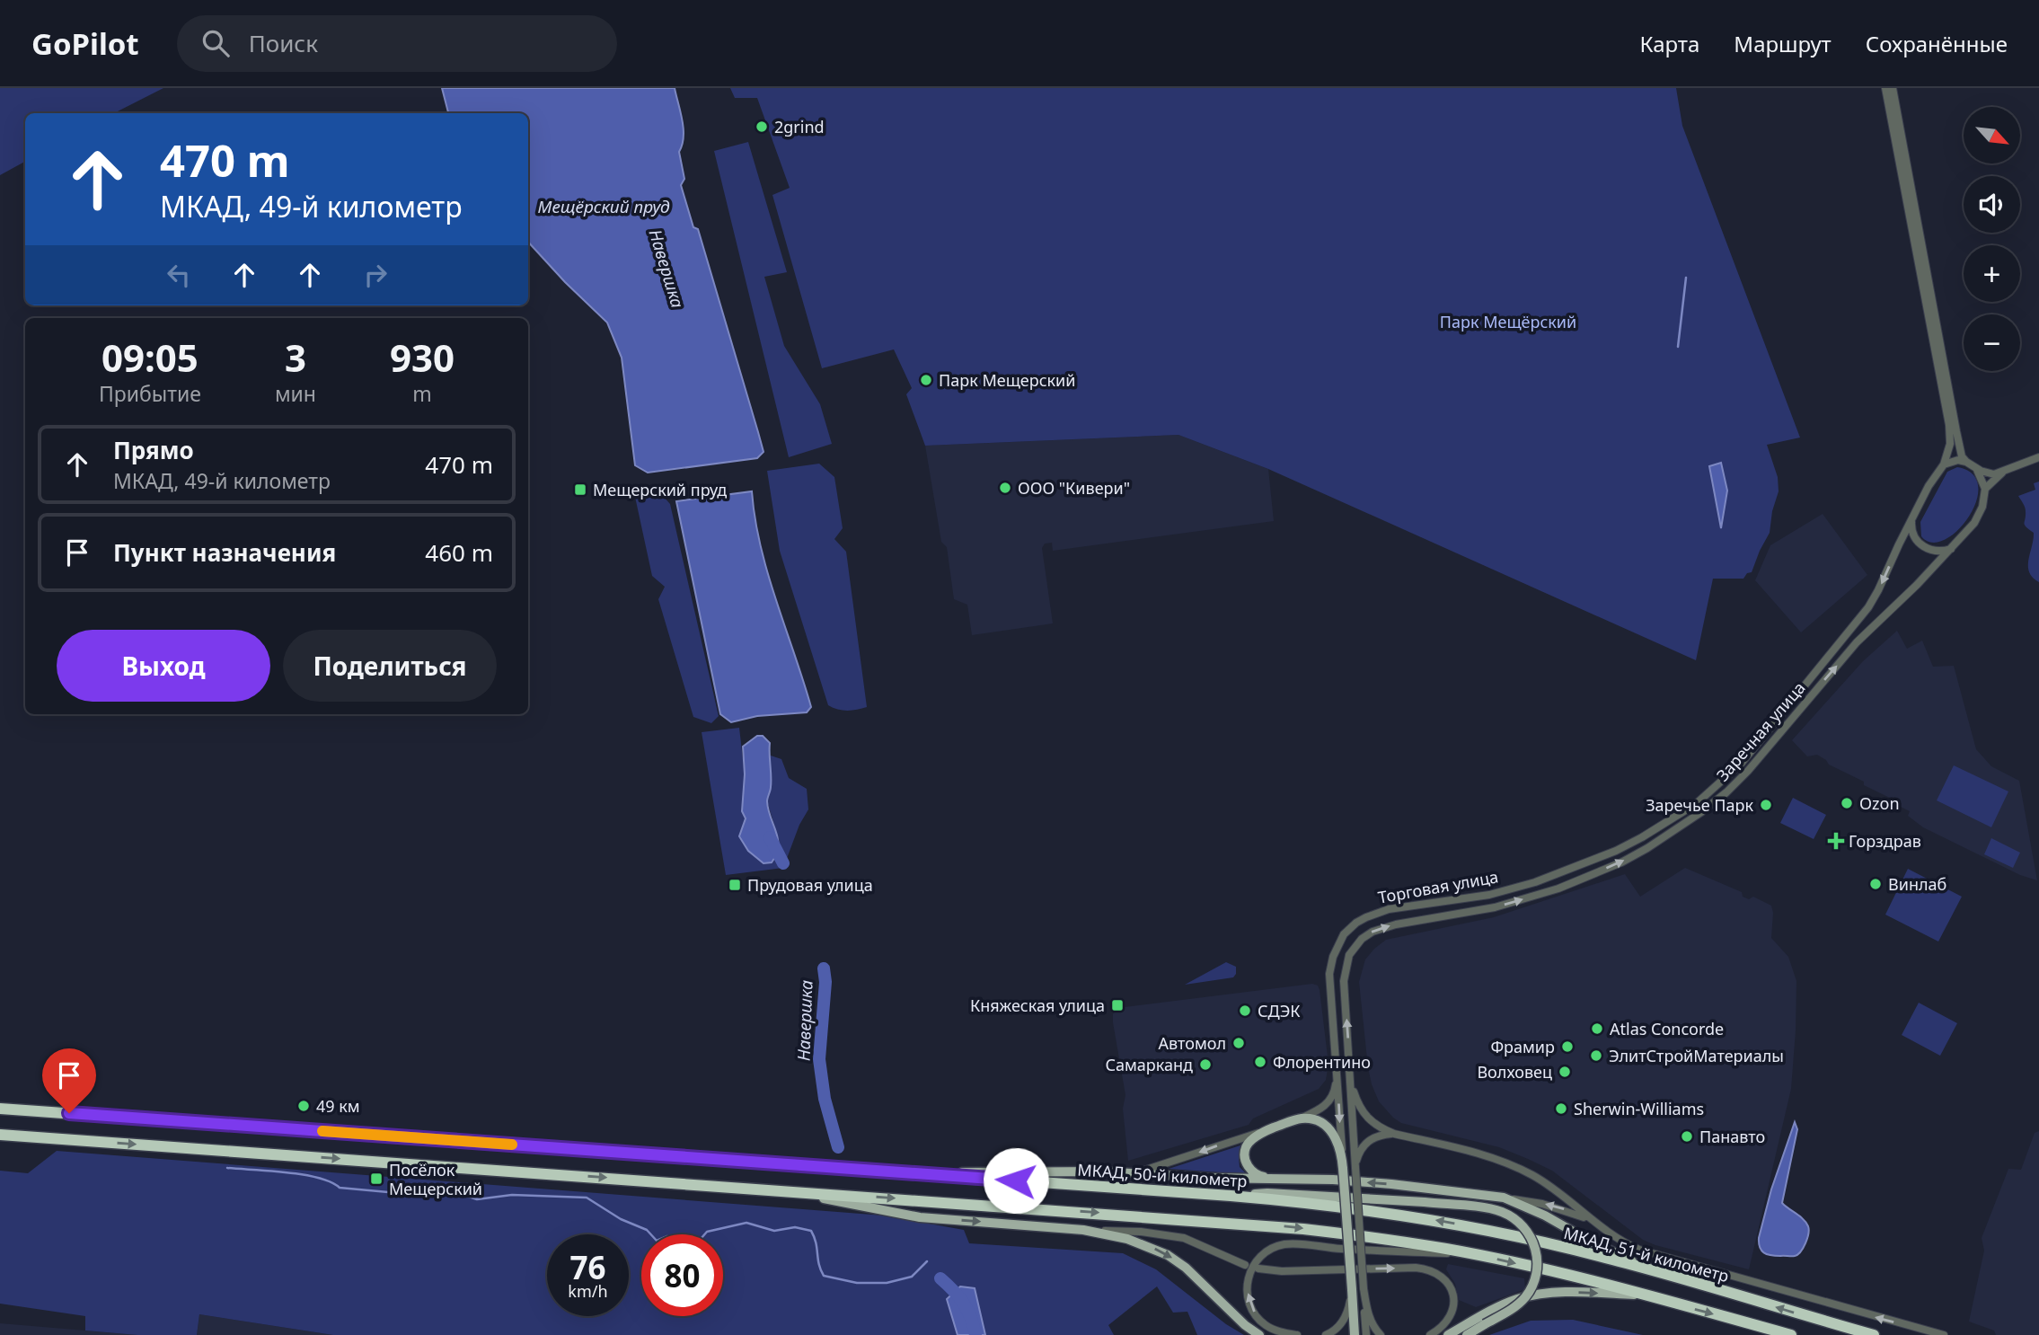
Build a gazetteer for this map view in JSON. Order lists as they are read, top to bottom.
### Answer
{
  "streets": {
    "highway": ["МКАД, 50-й километр", "МКАД, 51-й километр"],
    "main road": ["Торговая улица"],
    "street": ["Заречная улица"]
  },
  "crossings": [
    ["Заречная улица", "Торговая улица"],
    ["МКАД, 50-й километр", "МКАД, 51-й километр"]
  ],
  "water": ["Мещёрский пруд", "Навершка"],
  "parks": ["Парк Мещёрский"],
  "places": {
    "other": [
      "2grind",
      "Парк Мещерский",
      "ООО \"Кивери\"",
      "Ozon",
      "Заречье Парк",
      "Винлаб",
      "СДЭК",
      "Atlas Concorde",
      "Автомол",
      "Фрамир",
      "ЭлитСтройМатериалы",
      "Флорентино",
      "Самарканд",
      "Волховец",
      "49 км",
      "Sherwin-Williams",
      "Панавто"
    ],
    "transit": [
      "Мещерский пруд",
      "Прудовая улица",
      "Княжеская улица",
      "Посёлок Мещерский"
    ],
    "health": ["Горздрав"]
  },
  "north": "bottom right",
  "page": {
    "header": "GoPilot",
    "search": "Поиск",
    "nav": ["Карта", "Маршрут", "Сохранённые"],
    "map_buttons": ["+", "−"],
    "turn": ["470 m", "МКАД, 49-й километр"],
    "eta": [
      "09:05",
      "Прибытие",
      "3",
      "мин",
      "930",
      "m"
    ],
    "list": [
      {
        "name": "Прямо",
        "note": "МКАД, 49-й километр",
        "value": "470 m"
      },
      {
        "name": "Пункт назначения",
        "value": "460 m"
      }
    ],
    "buttons": ["Выход", "Поделиться"],
    "speed": "76 km/h",
    "limit": "80"
  }
}
